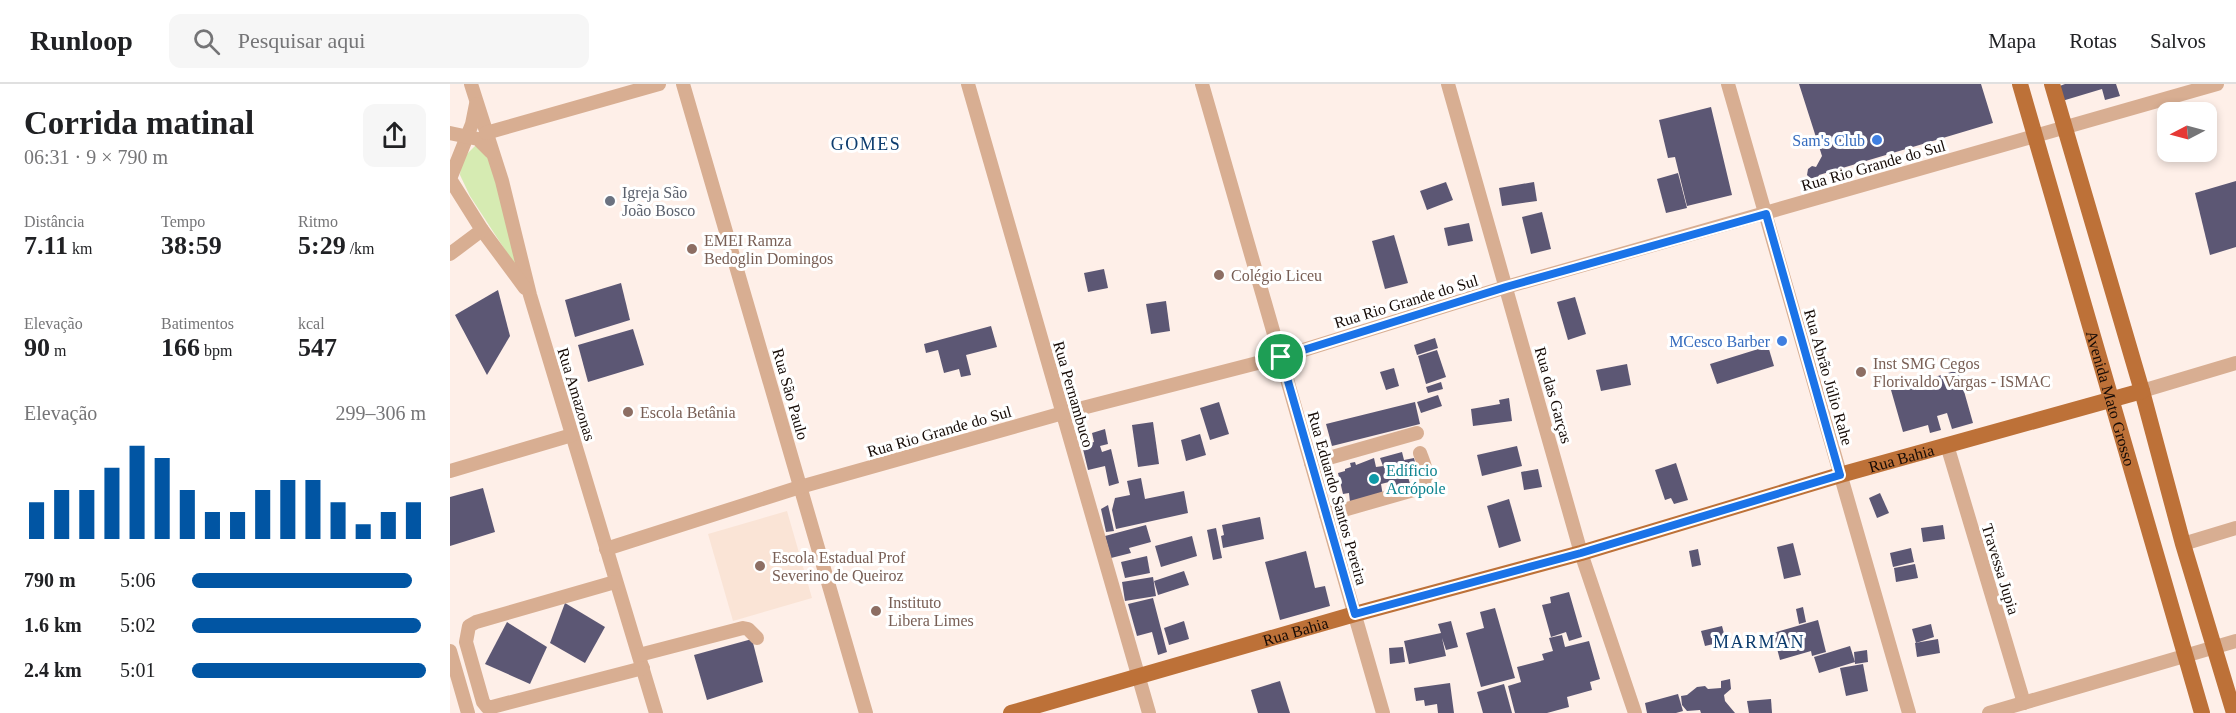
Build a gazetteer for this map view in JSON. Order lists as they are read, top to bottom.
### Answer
{
  "streets": {
    "main road": ["Avenida Mato Grosso", "Rua Bahia"],
    "street": [
      "Rua Rio Grande do Sul",
      "Rua Abrão Júlio Rahe",
      "Rua Amazonas",
      "Rua São Paulo",
      "Rua Pernambuco",
      "Rua das Garças",
      "Rua Eduardo Santos Pereira",
      "Travessa Jupia"
    ]
  },
  "crossings": [
    ["Rua Rio Grande do Sul", "Rua Abrão Júlio Rahe"],
    ["Rua Rio Grande do Sul", "Rua Amazonas"],
    ["Rua Rio Grande do Sul", "Rua São Paulo"],
    ["Rua Rio Grande do Sul", "Rua Pernambuco"],
    ["Rua Rio Grande do Sul", "Rua das Garças"],
    ["Rua Rio Grande do Sul", "Avenida Mato Grosso"],
    ["Rua Rio Grande do Sul", "Rua Eduardo Santos Pereira"],
    ["Rua Abrão Júlio Rahe", "Rua Bahia"],
    ["Rua Pernambuco", "Rua Bahia"],
    ["Rua das Garças", "Rua Bahia"],
    ["Avenida Mato Grosso", "Rua Bahia"],
    ["Rua Bahia", "Rua Eduardo Santos Pereira"],
    ["Rua Bahia", "Travessa Jupia"]
  ],
  "districts": ["GOMES", "MARMAN"],
  "places": [
    "Sam's Club",
    "Igreja São João Bosco",
    "EMEI Ramza Bedoglin Domingos",
    "Colégio Liceu",
    "MCesco Barber",
    "Inst SMG Cegos Florivaldo Vargas - ISMAC",
    "Escola Betânia",
    "Edificio Acrópole",
    "Escola Estadual Prof Severino de Queiroz",
    "Instituto Libera Limes"
  ],
  "north": "left",
  "page": {
    "header": "Runloop",
    "search": "Pesquisar aqui",
    "nav": ["Mapa", "Rotas", "Salvos"],
    "heading": ["Corrida matinal", "06:31 · 9 × 790 m"],
    "stats": [
      ["Distância", "7.11 km"],
      ["Tempo", "38:59"],
      ["Ritmo", "5:29 /km"],
      ["Elevação", "90 m"],
      ["Batimentos", "166 bpm"],
      ["kcal", "547"]
    ],
    "chart": ["Elevação", "299–306 m"],
    "list": [
      {
        "name": "790 m",
        "note": "5:06"
      },
      {
        "name": "1.6 km",
        "note": "5:02"
      },
      {
        "name": "2.4 km",
        "note": "5:01"
      }
    ]
  }
}
